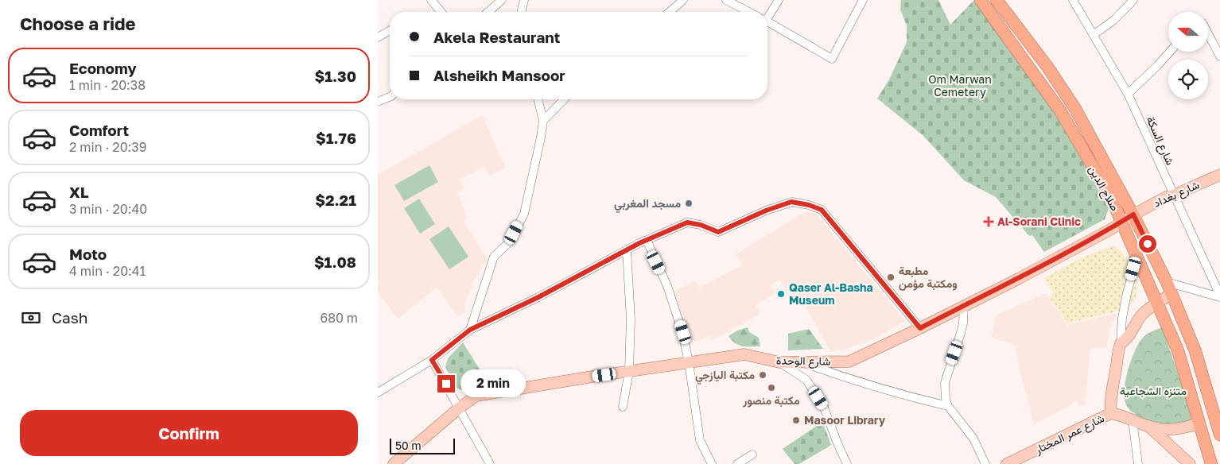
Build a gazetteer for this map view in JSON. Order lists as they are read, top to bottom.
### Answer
{
  "streets": {
    "highway": ["صلاح الدين"],
    "main road": ["شارع بغداد", "شارع الوحدة", "شارع عمر المختار"],
    "street": ["شارع السكة"]
  },
  "crossings": [
    ["شارع السكة", "شارع بغداد"],
    ["صلاح الدين", "شارع بغداد"],
    ["صلاح الدين", "شارع الوحدة"],
    ["صلاح الدين", "شارع عمر المختار"],
    ["شارع بغداد", "شارع الوحدة"]
  ],
  "parks": ["Om Marwan Cemetery", "متنزه الشجاعية"],
  "places": {
    "other": [
      "مسجد المغربي",
      "مطبعة ومكتبة مؤمن",
      "Qaser Al-Basha Museum",
      "مكتبة اليازجي",
      "مكتبة منصور",
      "Masoor Library"
    ],
    "health": ["Al-Sorani Clinic"]
  },
  "scale_bar": "50 m",
  "north": "left",
  "page": {
    "heading": "Choose a ride",
    "banner": ["Akela Restaurant", "Alsheikh Mansoor"],
    "list": [
      {
        "name": "Economy",
        "note": "1 min · 20:38",
        "value": "$1.30"
      },
      {
        "name": "Comfort",
        "note": "2 min · 20:39",
        "value": "$1.76"
      },
      {
        "name": "XL",
        "note": "3 min · 20:40",
        "value": "$2.21"
      },
      {
        "name": "Moto",
        "note": "4 min · 20:41",
        "value": "$1.08"
      }
    ],
    "pay": ["Cash", "680 m"],
    "bubble": "2 min",
    "buttons": "Confirm",
    "scale": "50 m"
  }
}
